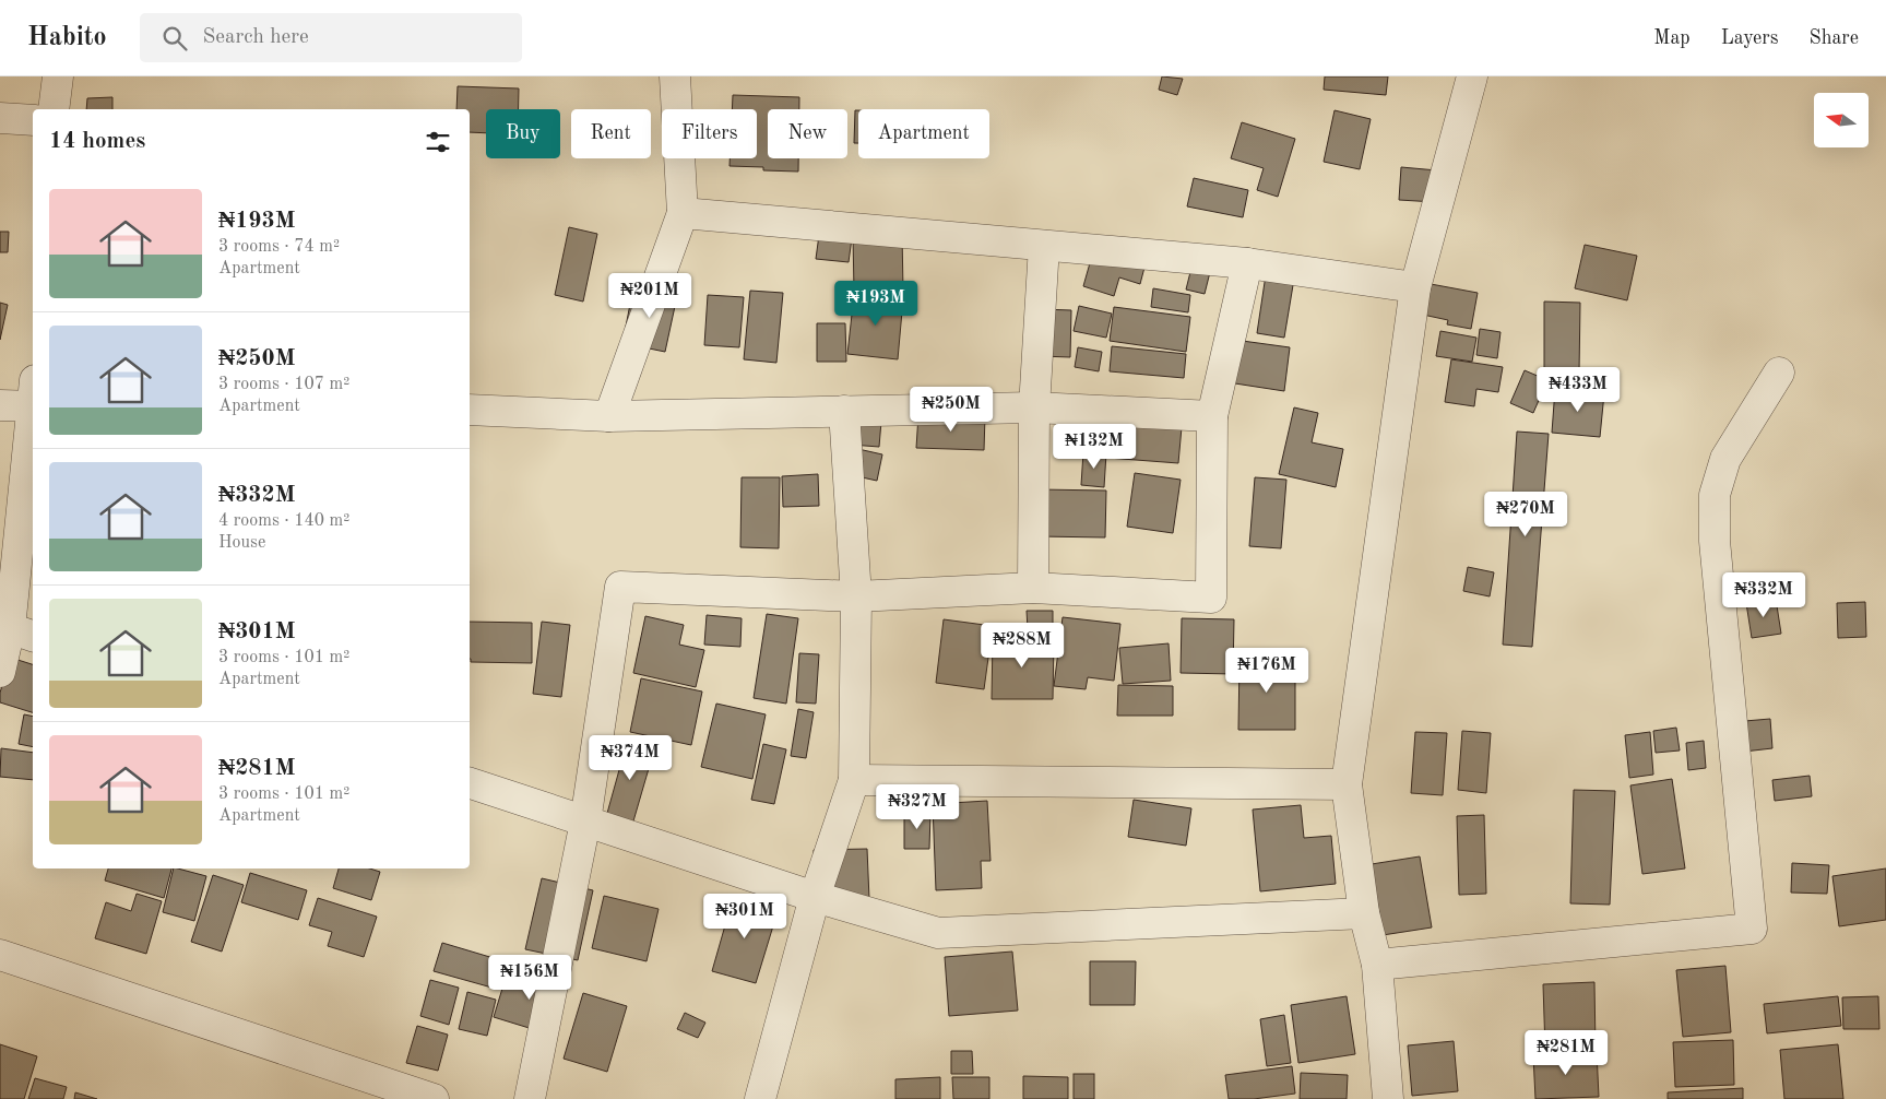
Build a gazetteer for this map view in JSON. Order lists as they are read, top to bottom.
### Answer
{
  "north": "left",
  "page": {
    "header": "Habito",
    "search": "Search here",
    "nav": ["Map", "Layers", "Share"],
    "chip": [
      "Buy",
      "Rent",
      "Filters",
      "New",
      "Apartment"
    ],
    "heading": "14 homes",
    "list": [
      {
        "name": "₦193M",
        "note": "3 rooms · 74 m² · Apartment"
      },
      {
        "name": "₦250M",
        "note": "3 rooms · 107 m² · Apartment"
      },
      {
        "name": "₦332M",
        "note": "4 rooms · 140 m² · House"
      },
      {
        "name": "₦301M",
        "note": "3 rooms · 101 m² · Apartment"
      },
      {
        "name": "₦281M",
        "note": "3 rooms · 101 m² · Apartment"
      }
    ],
    "price": [
      "₦201M",
      "₦193M",
      "₦433M",
      "₦250M",
      "₦132M",
      "₦270M",
      "₦332M",
      "₦288M",
      "₦176M",
      "₦374M",
      "₦327M",
      "₦301M",
      "₦156M",
      "₦281M"
    ]
  }
}
